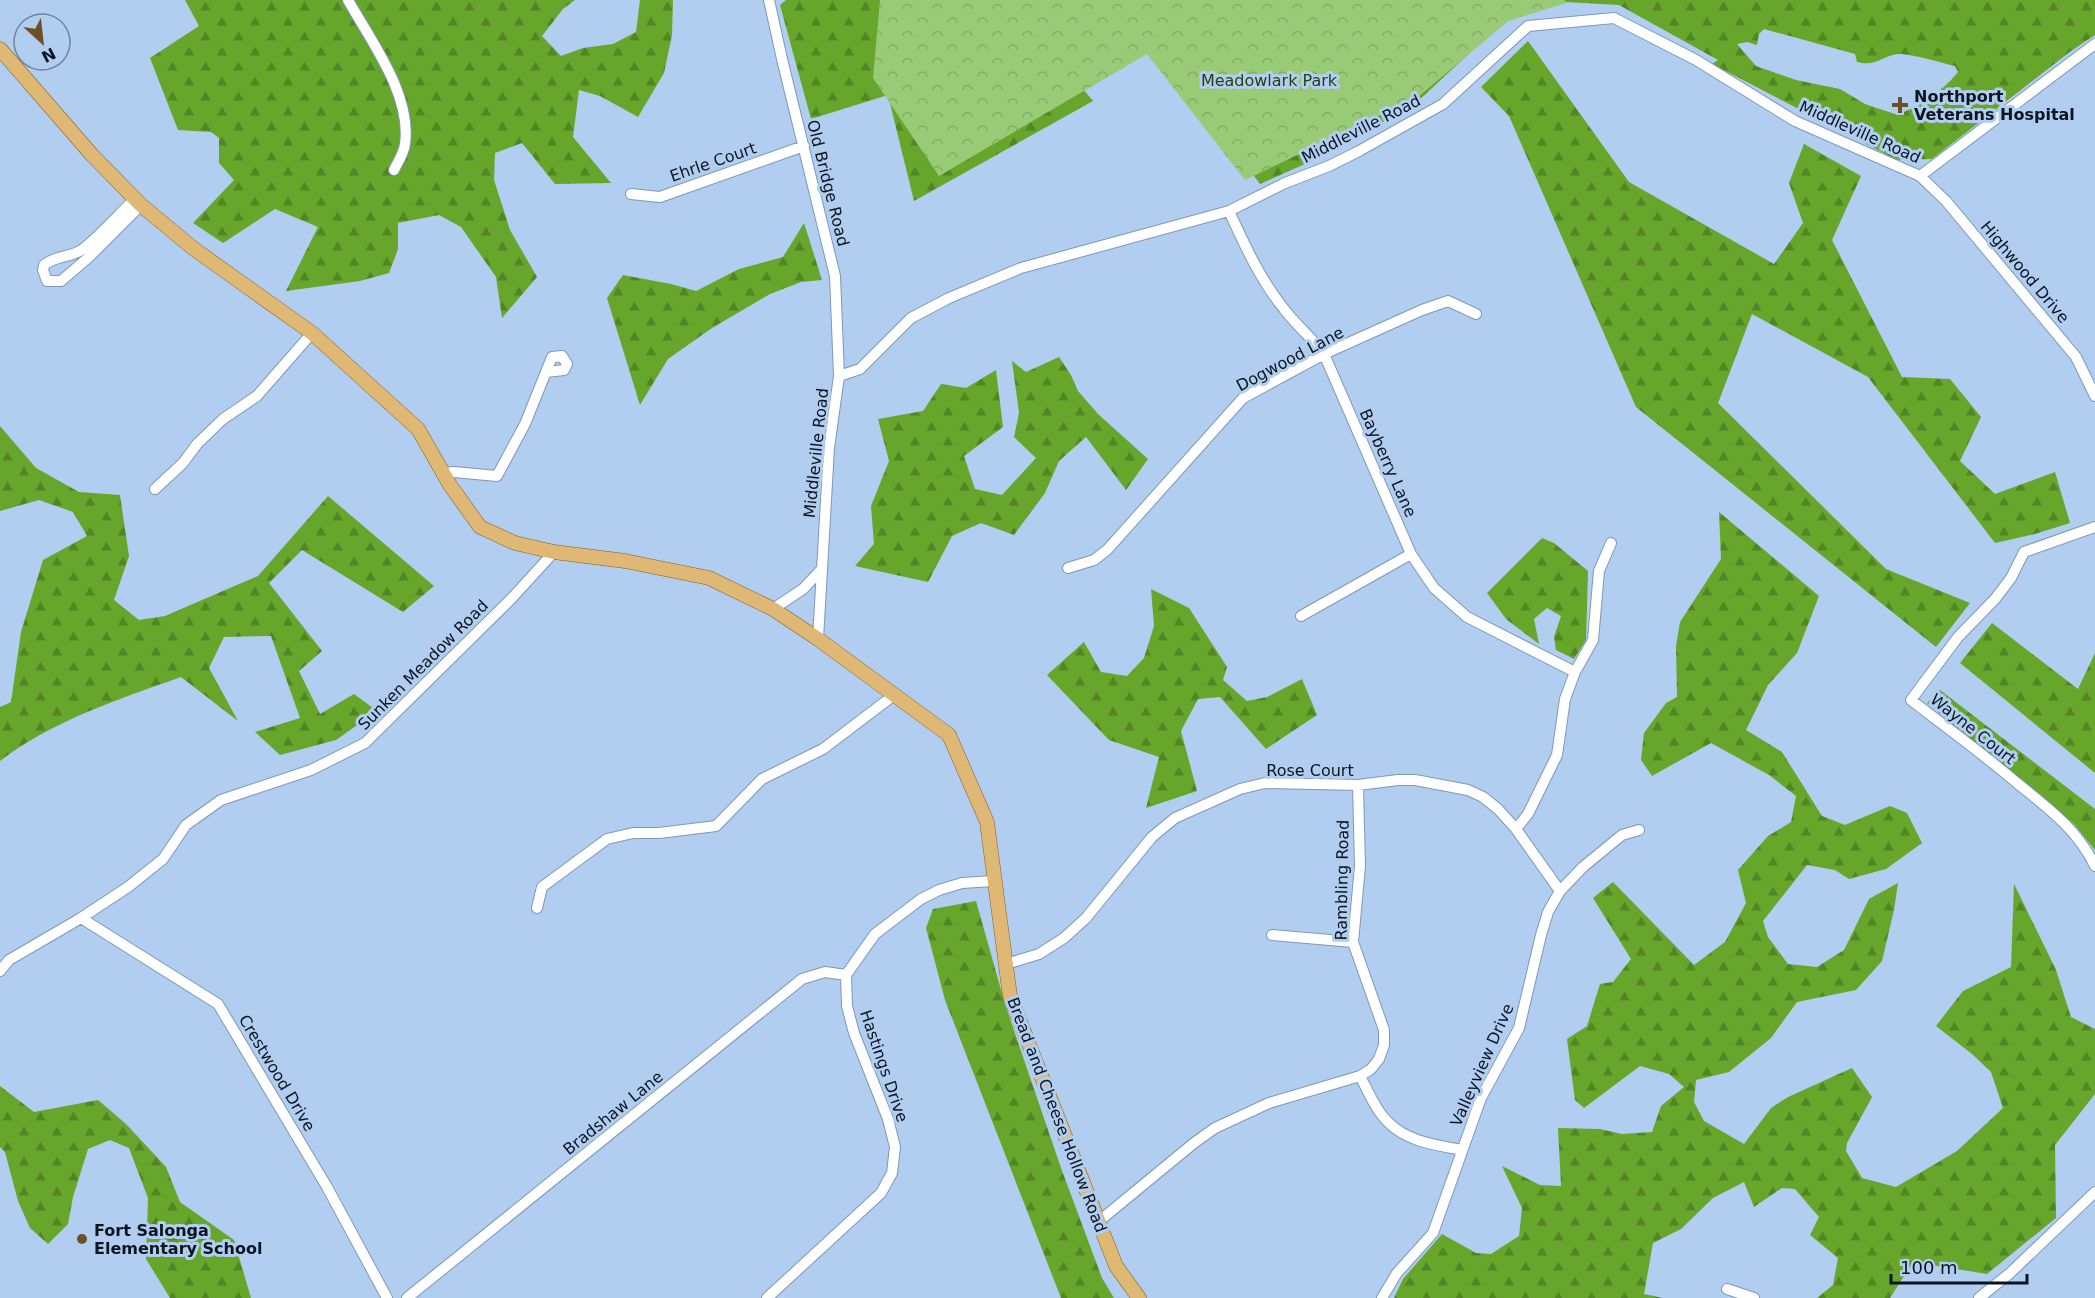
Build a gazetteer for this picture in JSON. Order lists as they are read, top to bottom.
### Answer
{
  "streets": {
    "main road": ["Bread and Cheese Hollow Road"],
    "street": [
      "Middleville Road",
      "Ehrle Court",
      "Old Bridge Road",
      "Highwood Drive",
      "Dogwood Lane",
      "Bayberry Lane",
      "Sunken Meadow Road",
      "Wayne Court",
      "Rose Court",
      "Rambling Road",
      "Valleyview Drive",
      "Hastings Drive",
      "Crestwood Drive",
      "Bradshaw Lane"
    ]
  },
  "crossings": [
    ["Middleville Road", "Old Bridge Road"],
    ["Middleville Road", "Highwood Drive"],
    ["Middleville Road", "Bayberry Lane"],
    ["Middleville Road", "Bread and Cheese Hollow Road"],
    ["Ehrle Court", "Old Bridge Road"],
    ["Dogwood Lane", "Bayberry Lane"],
    ["Sunken Meadow Road", "Crestwood Drive"],
    ["Sunken Meadow Road", "Bread and Cheese Hollow Road"],
    ["Rose Court", "Rambling Road"],
    ["Rose Court", "Valleyview Drive"],
    ["Rose Court", "Bread and Cheese Hollow Road"],
    ["Hastings Drive", "Bradshaw Lane"]
  ],
  "parks": ["Meadowlark Park"],
  "places": {
    "health": ["Northport Veterans Hospital"],
    "other": ["Fort Salonga Elementary School"]
  },
  "scale_bar": "100 m",
  "north": "bottom right"
}
